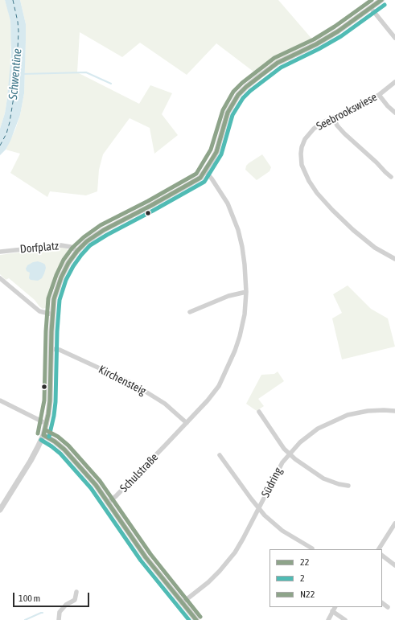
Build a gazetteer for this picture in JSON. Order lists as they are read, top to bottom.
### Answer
{
  "streets": {
    "street": [
      "Seebrookswiese",
      "Dorfplatz",
      "Kirchensteig",
      "Schulstraße",
      "Südring"
    ]
  },
  "crossings": [
    ["Kirchensteig", "Schulstraße"]
  ],
  "water": ["Schwentine"],
  "lines": ["transit line 22", "transit line N22", "transit line 2"],
  "legend": ["22", "2", "N22"],
  "scale_bar": "100 m"
}
